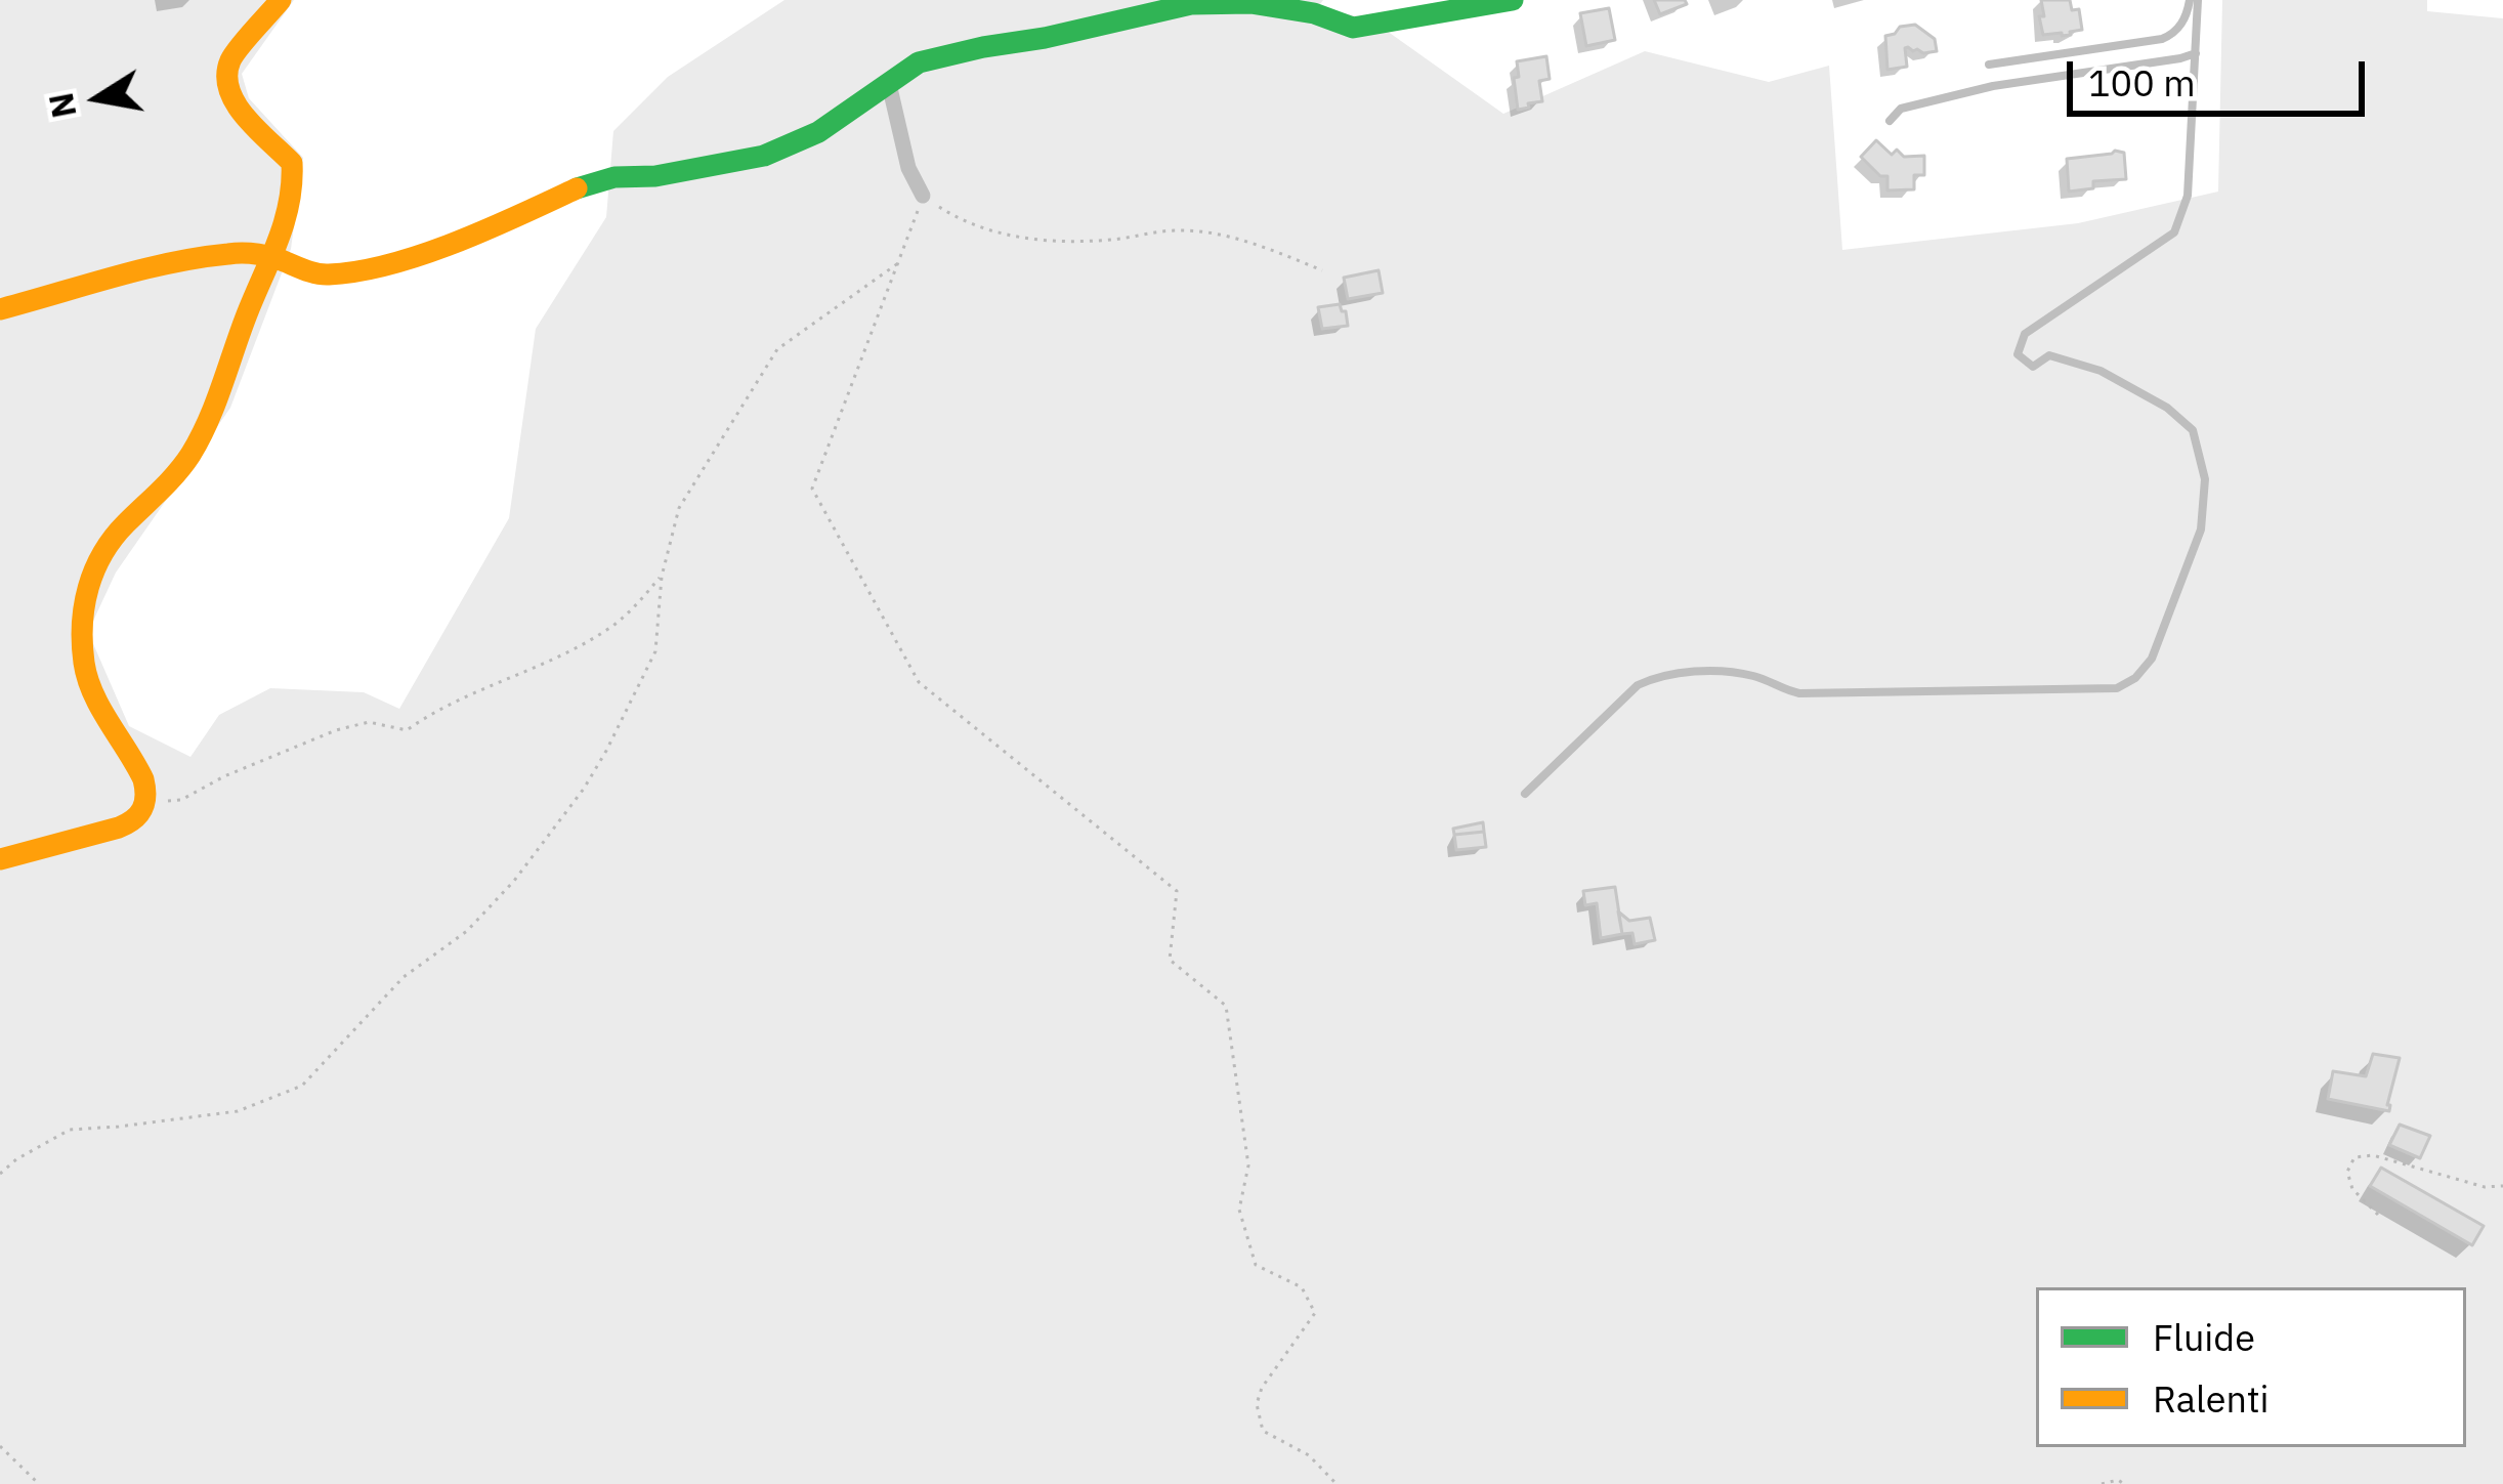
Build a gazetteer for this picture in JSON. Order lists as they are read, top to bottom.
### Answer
{
  "legend": ["Fluide", "Ralenti"],
  "scale_bar": "100 m",
  "north": "left"
}
